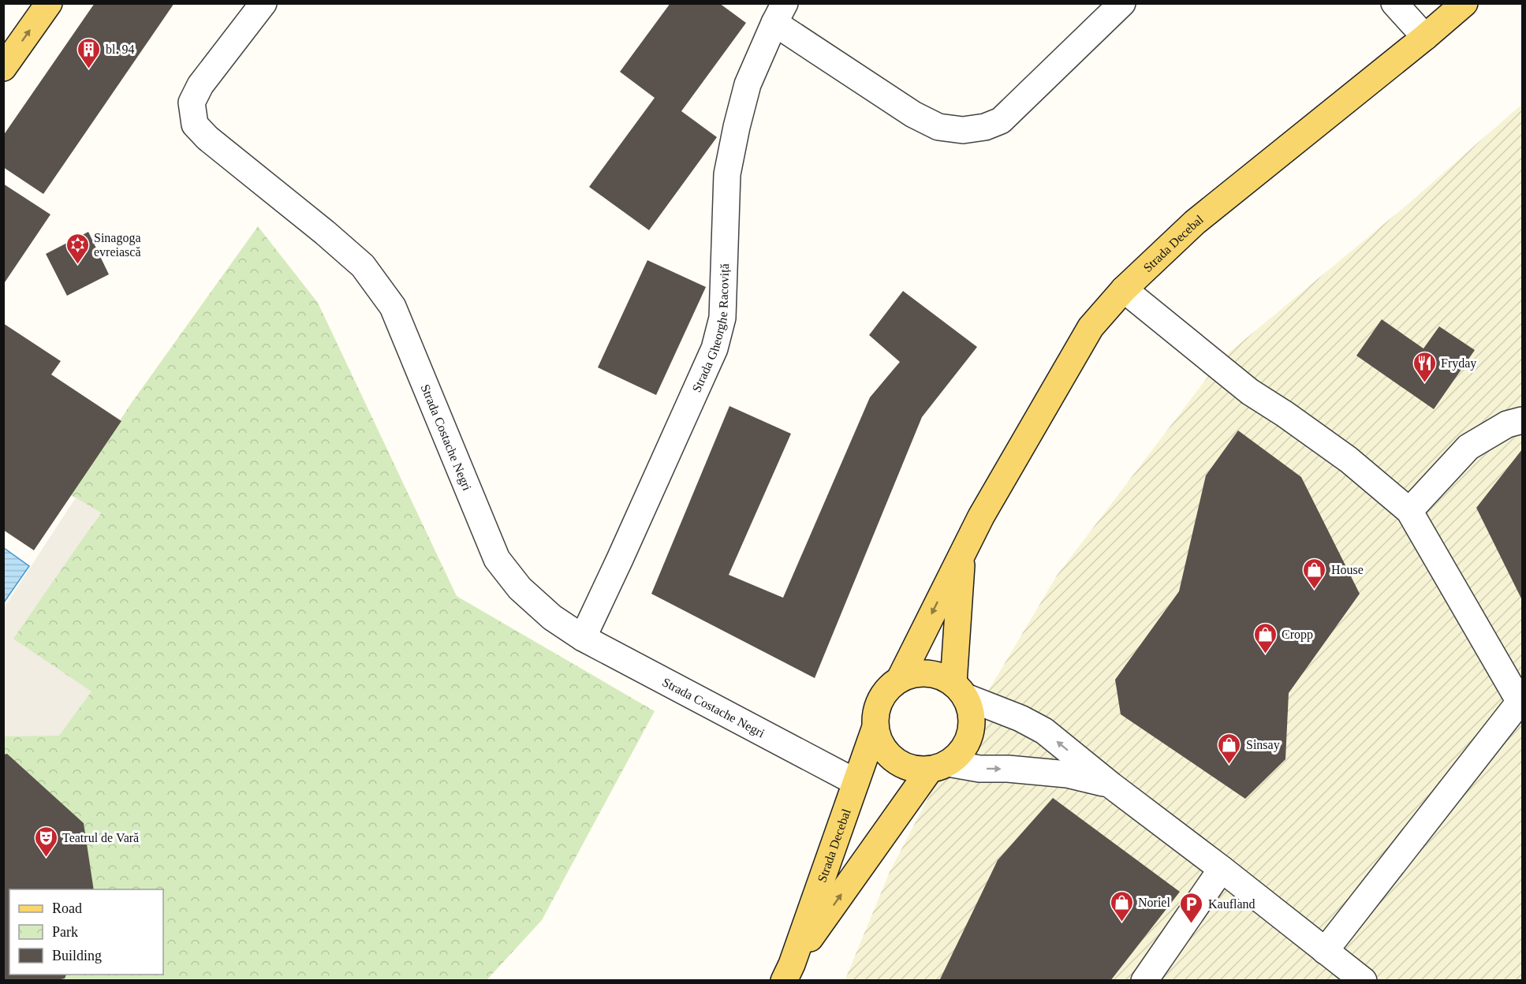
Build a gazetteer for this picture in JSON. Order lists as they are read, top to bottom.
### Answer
{
  "streets": {
    "main road": ["Strada Decebal"],
    "street": ["Strada Gheorghe Racoviță", "Strada Costache Negri"]
  },
  "crossings": [
    ["Strada Decebal", "Strada Costache Negri"],
    ["Strada Gheorghe Racoviță", "Strada Costache Negri"]
  ],
  "places": {
    "building": ["bl. 94"],
    "synagogue": ["Sinagoga evreiască"],
    "restaurant": ["Fryday"],
    "shop": [
      "House",
      "Cropp",
      "Sinsay",
      "Noriel"
    ],
    "theatre": ["Teatrul de Vară"],
    "parking": ["Kaufland"]
  },
  "legend": ["Road", "Park", "Building"]
}
